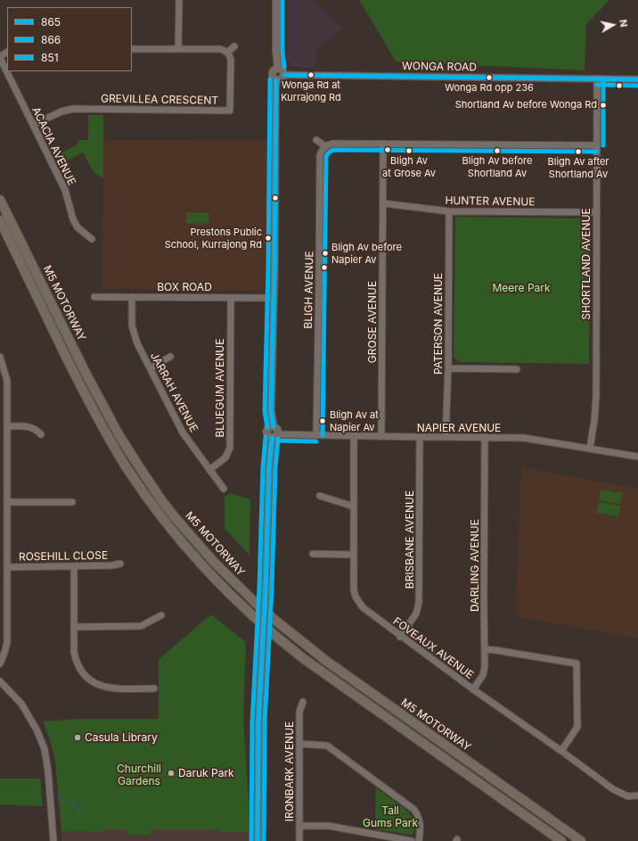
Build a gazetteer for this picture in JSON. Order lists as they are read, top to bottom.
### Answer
{
  "streets": {
    "highway": ["M5 MOTORWAY"],
    "street": [
      "WONGA ROAD",
      "GREVILLEA CRESCENT",
      "ACACIA AVENUE",
      "HUNTER AVENUE",
      "SHORTLAND AVENUE",
      "BOX ROAD",
      "BLIGH AVENUE",
      "GROSE AVENUE",
      "PATERSON AVENUE",
      "BLUEGUM AVENUE",
      "JARRAH AVENUE",
      "NAPIER AVENUE",
      "BRISBANE AVENUE",
      "ROSEHILL CLOSE",
      "DARLING AVENUE",
      "FOVEAUX AVENUE",
      "IRONBARK AVENUE"
    ]
  },
  "crossings": [
    ["WONGA ROAD", "SHORTLAND AVENUE"],
    ["GREVILLEA CRESCENT", "ACACIA AVENUE"],
    ["HUNTER AVENUE", "SHORTLAND AVENUE"],
    ["HUNTER AVENUE", "GROSE AVENUE"],
    ["HUNTER AVENUE", "PATERSON AVENUE"],
    ["SHORTLAND AVENUE", "NAPIER AVENUE"],
    ["BOX ROAD", "BLUEGUM AVENUE"],
    ["BOX ROAD", "JARRAH AVENUE"],
    ["BLIGH AVENUE", "NAPIER AVENUE"],
    ["GROSE AVENUE", "NAPIER AVENUE"],
    ["PATERSON AVENUE", "NAPIER AVENUE"],
    ["BLUEGUM AVENUE", "JARRAH AVENUE"],
    ["NAPIER AVENUE", "BRISBANE AVENUE"],
    ["NAPIER AVENUE", "DARLING AVENUE"],
    ["NAPIER AVENUE", "FOVEAUX AVENUE"],
    ["BRISBANE AVENUE", "FOVEAUX AVENUE"],
    ["DARLING AVENUE", "FOVEAUX AVENUE"]
  ],
  "parks": ["Meere Park", "Churchill Gardens", "Tall Gums Park"],
  "places": [
    "Wonga Rd at Kurrajong Rd",
    "Wonga Rd opp 236",
    "Shortland Av before Wonga Rd",
    "Bligh Av at Grose Av",
    "Bligh Av before Shortland Av",
    "Bligh Av after Shortland Av",
    "Prestons Public School, Kurrajong Rd",
    "Bligh Av before Napier Av",
    "Bligh Av at Napier Av",
    "Casula Library",
    "Daruk Park"
  ],
  "lines": ["transit line 851", "transit line 865", "transit line 866"],
  "legend": ["865", "866", "851"],
  "north": "right"
}
